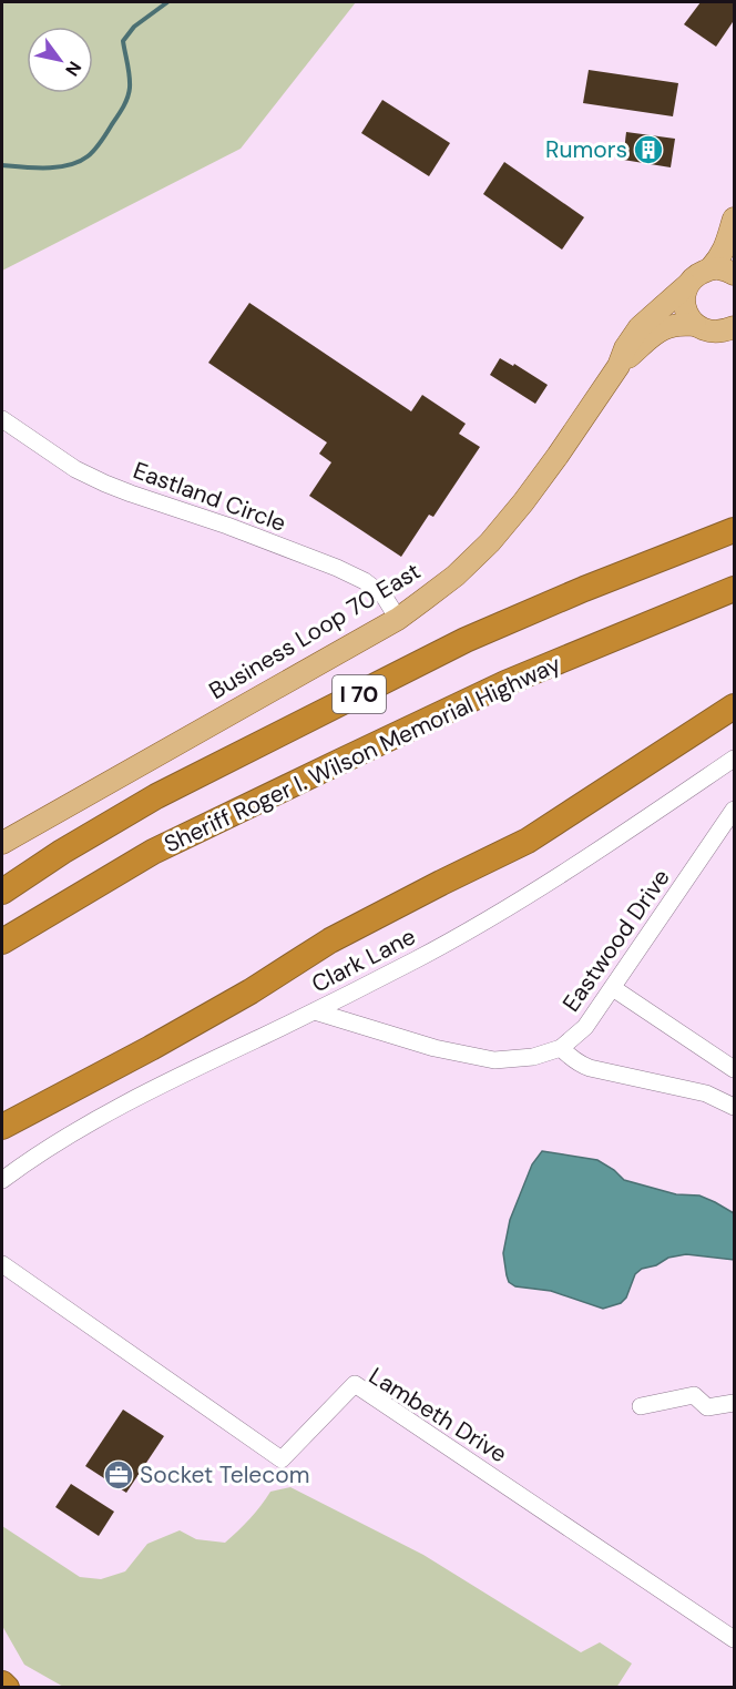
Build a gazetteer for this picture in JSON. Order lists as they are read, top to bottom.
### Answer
{
  "streets": {
    "highway": ["I 70", "Sheriff Roger I. Wilson Memorial Highway"],
    "main road": ["Business Loop 70 East"],
    "street": [
      "Eastland Circle",
      "Eastwood Drive",
      "Clark Lane",
      "Lambeth Drive"
    ]
  },
  "crossings": [
    ["Eastland Circle", "Business Loop 70 East"],
    ["Eastwood Drive", "Clark Lane"]
  ],
  "places": {
    "building": ["Rumors"],
    "office": ["Socket Telecom"]
  },
  "north": "bottom right"
}
